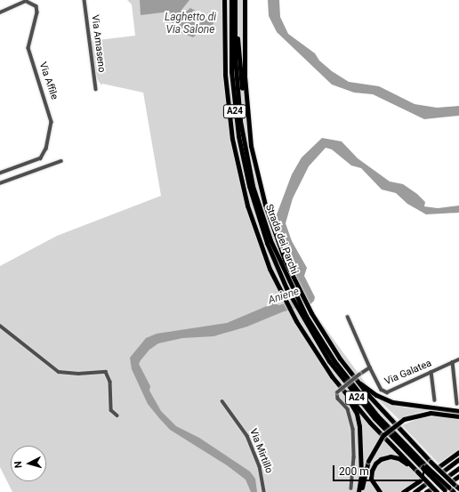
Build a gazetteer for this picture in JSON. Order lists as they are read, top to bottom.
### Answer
{
  "streets": {
    "highway": ["A24", "Strada dei Parchi"],
    "street": [
      "Via Amaseno",
      "Via Affile",
      "Via Galatea",
      "Via Mirtillo"
    ]
  },
  "water": ["Laghetto di Via Salone", "Aniene"],
  "scale_bar": "200 m",
  "north": "left"
}
